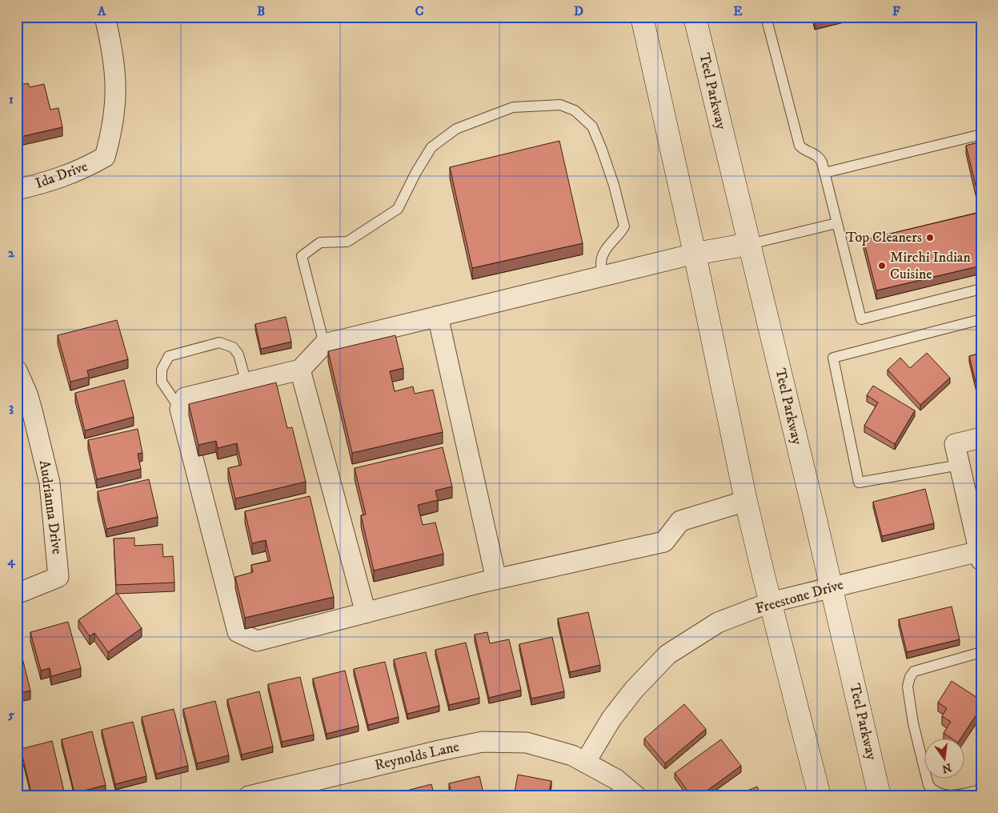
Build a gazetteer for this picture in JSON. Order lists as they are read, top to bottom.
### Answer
{
  "streets": {
    "main road": ["Teel Parkway"],
    "street": [
      "Ida Drive",
      "Audrianna Drive",
      "Freestone Drive",
      "Reynolds Lane"
    ]
  },
  "crossings": [
    ["Teel Parkway", "Freestone Drive"],
    ["Freestone Drive", "Reynolds Lane"]
  ],
  "places": ["Top Cleaners", "Mirchi Indian Cuisine"],
  "north": "bottom",
  "grid": {
    "columns": [
      "A",
      "B",
      "C",
      "D",
      "E",
      "F"
    ],
    "rows": [
      "1",
      "2",
      "3",
      "4",
      "5"
    ]
  }
}
